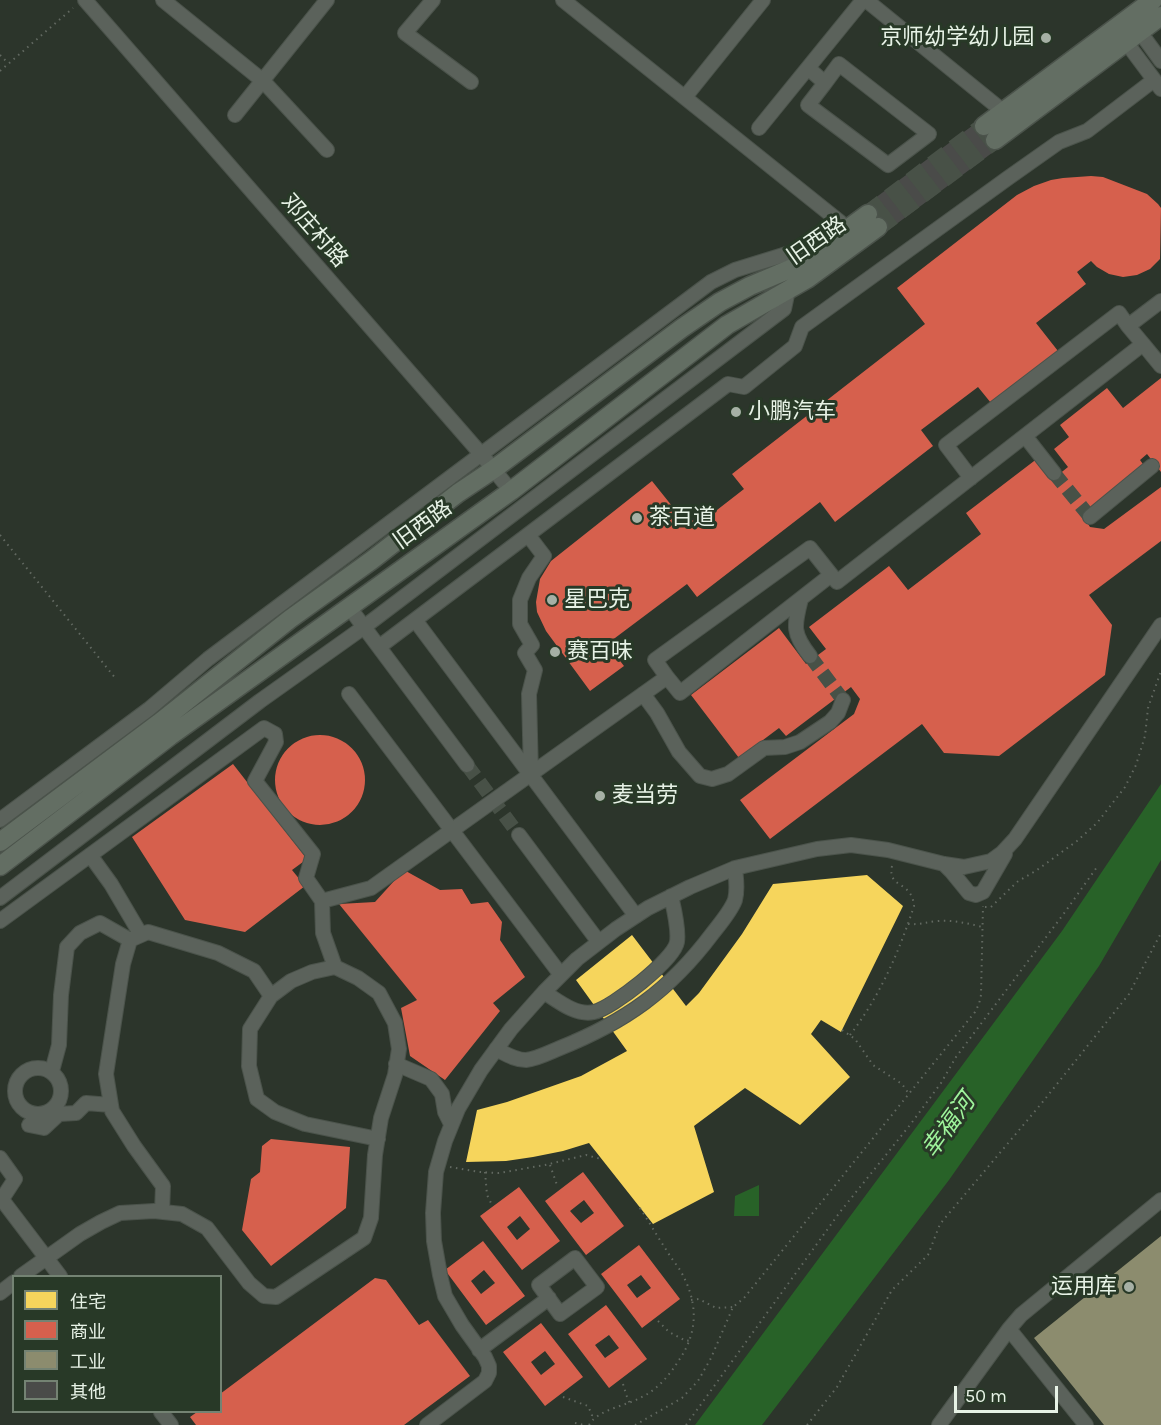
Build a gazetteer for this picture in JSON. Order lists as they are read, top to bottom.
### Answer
{
  "streets": {
    "main road": ["旧西路"],
    "street": ["邓庄村路"]
  },
  "crossings": [
    ["邓庄村路", "旧西路"]
  ],
  "water": ["幸福河"],
  "places": [
    "京师幼学幼儿园",
    "小鹏汽车",
    "茶百道",
    "星巴克",
    "赛百味",
    "麦当劳",
    "运用库"
  ],
  "legend": [
    "住宅",
    "商业",
    "工业",
    "其他"
  ],
  "scale_bar": "50 m"
}
